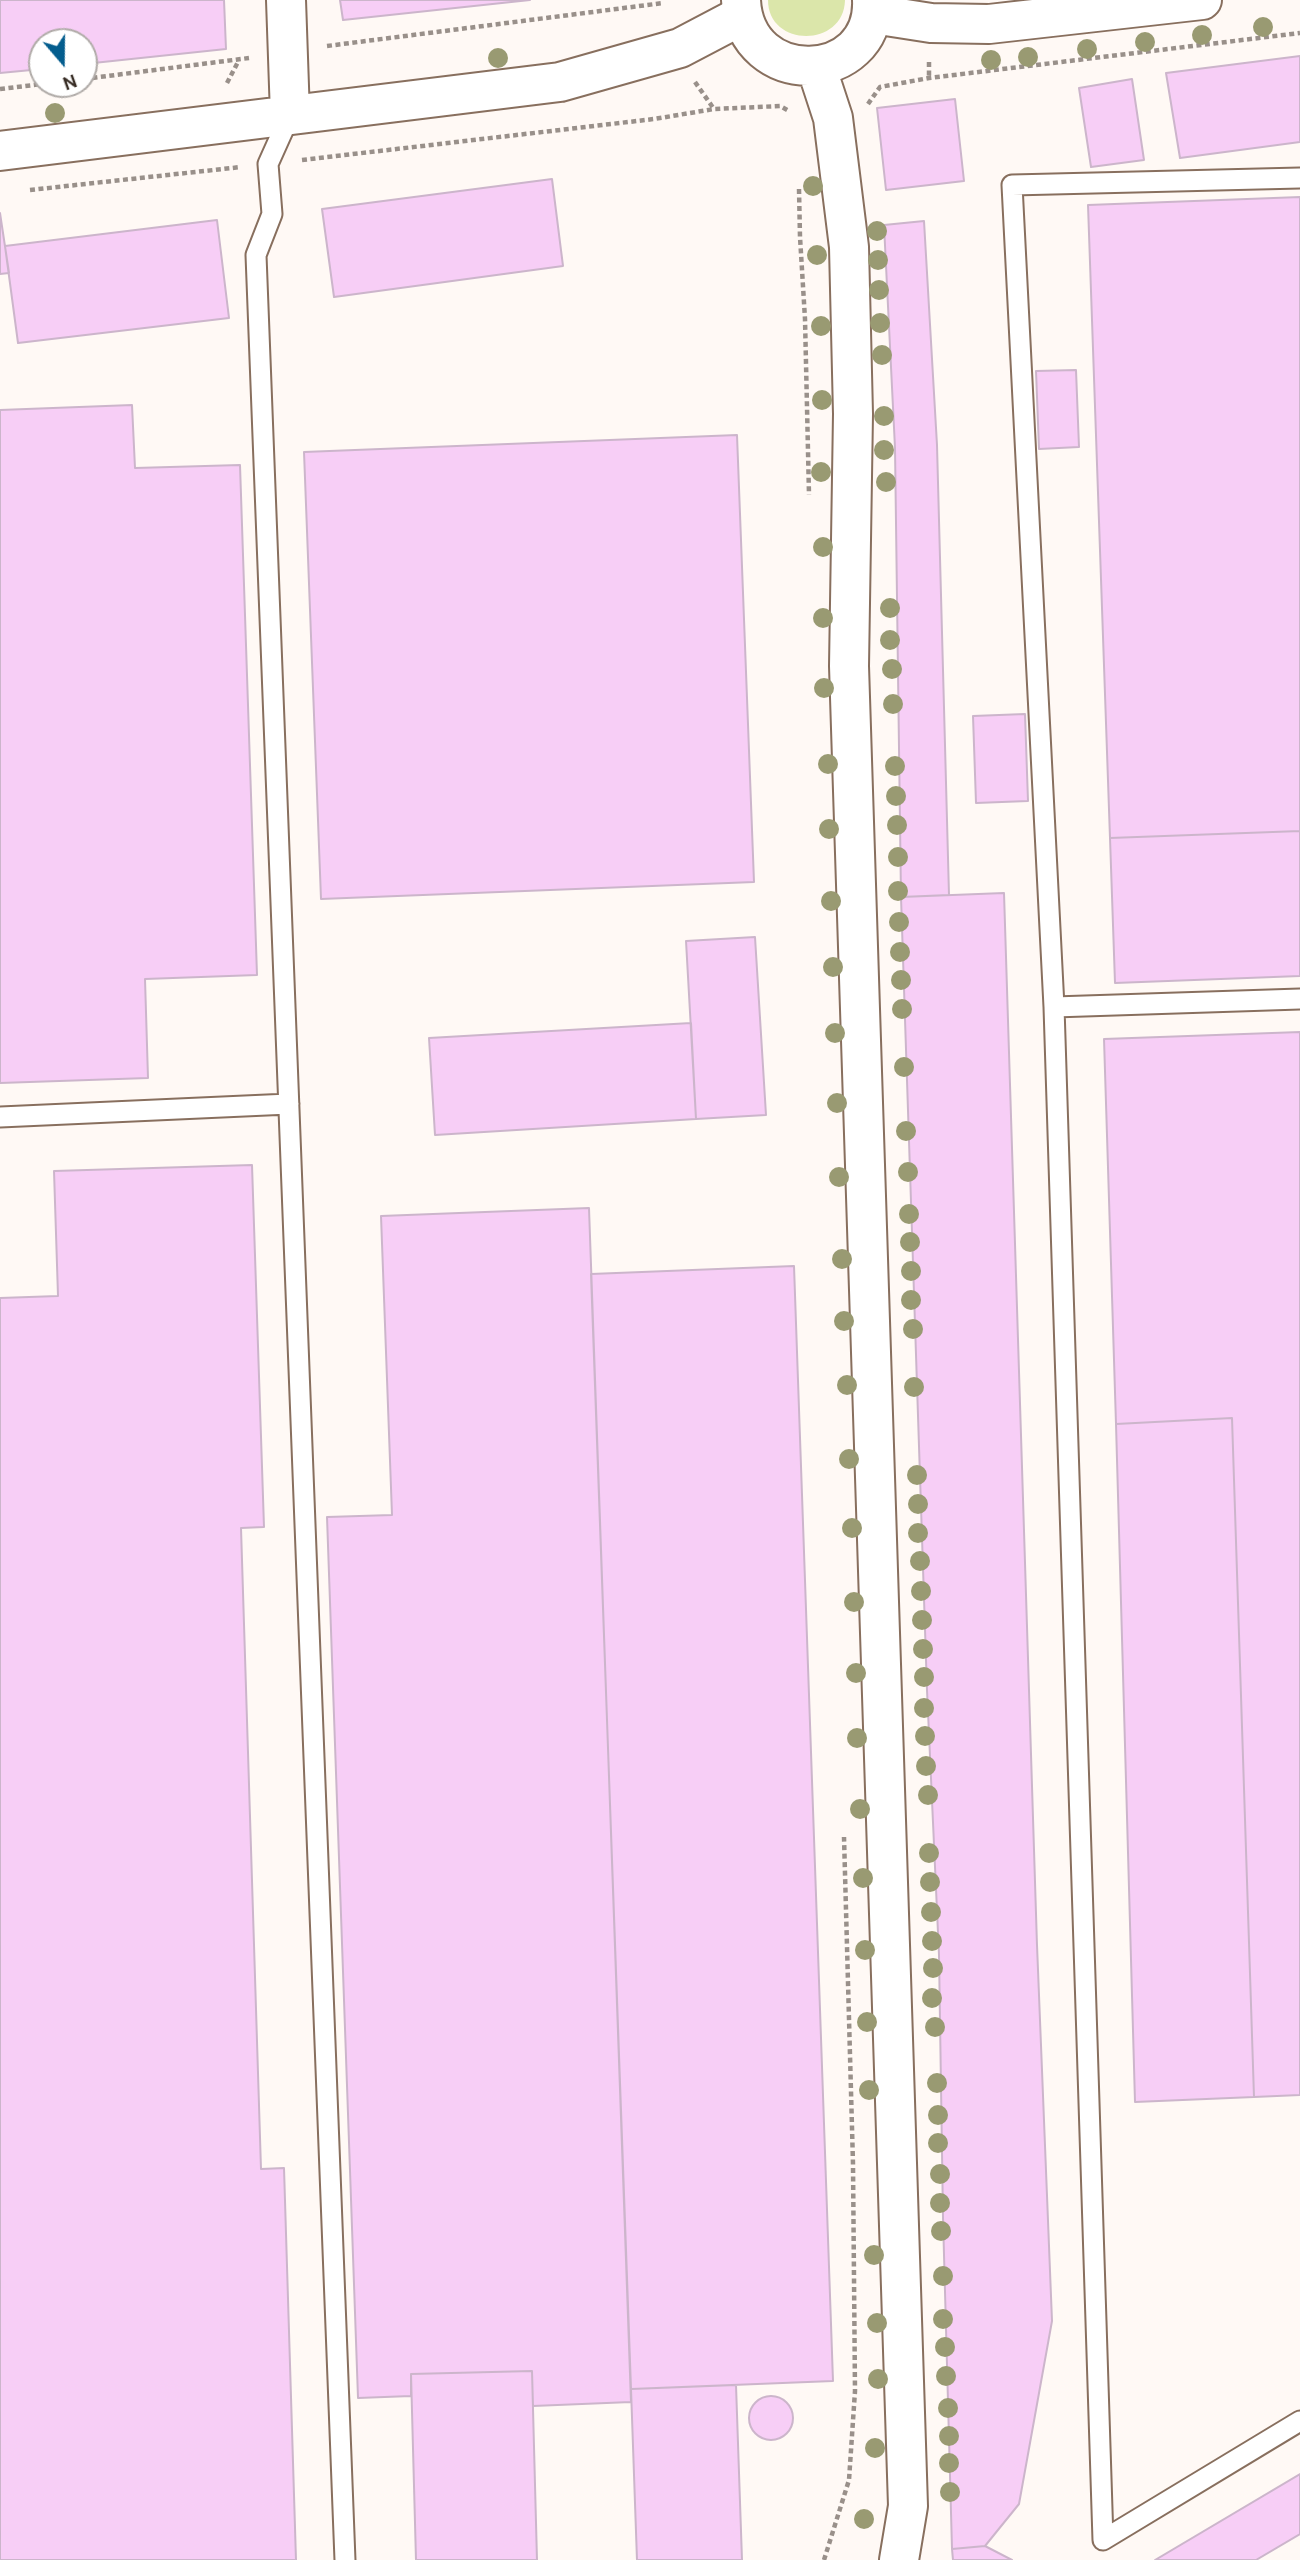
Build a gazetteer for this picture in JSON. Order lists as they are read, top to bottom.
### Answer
{
  "north": "bottom"
}
